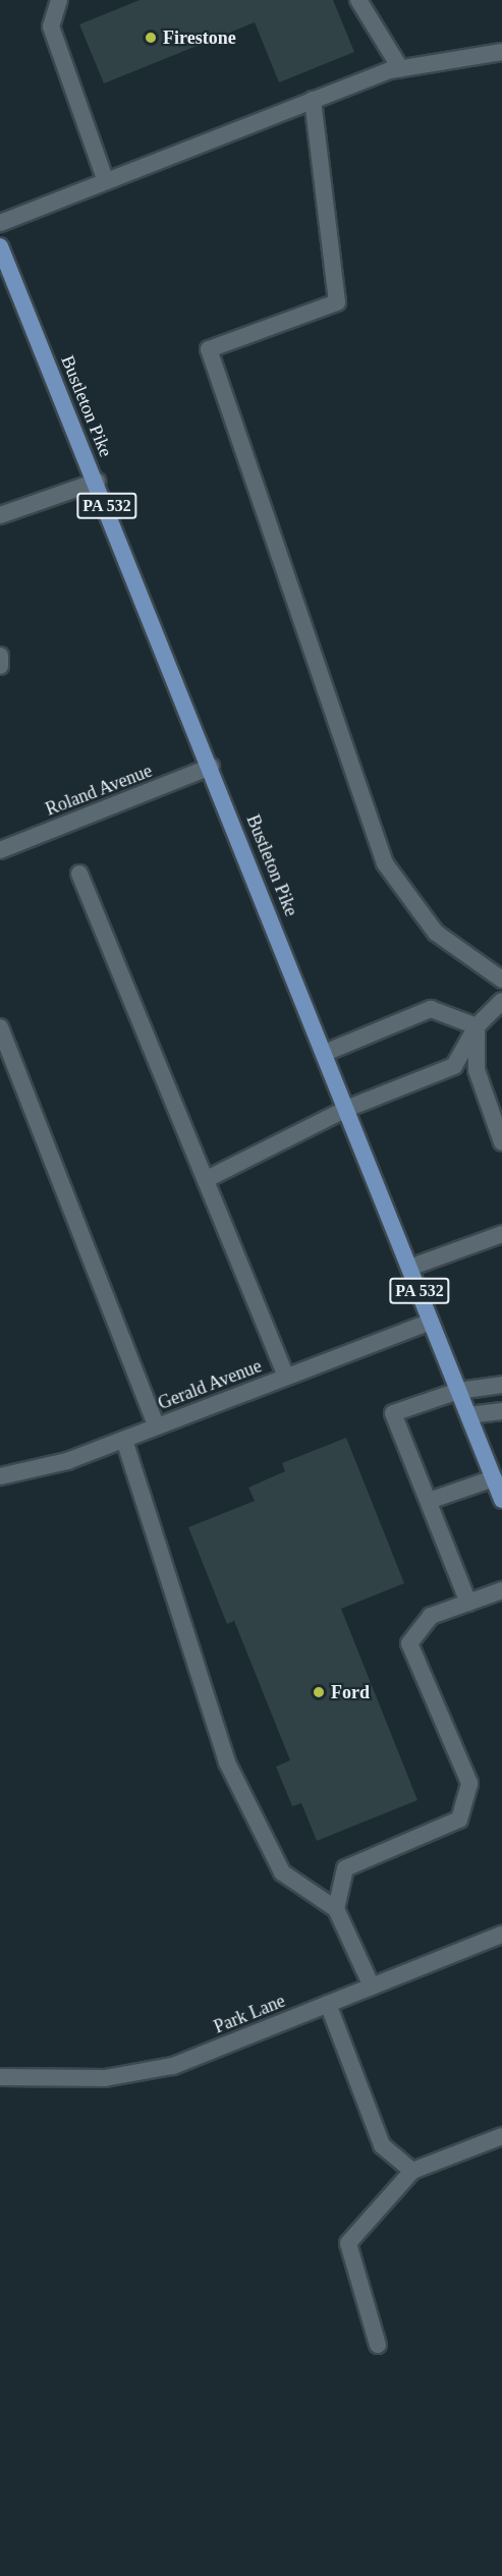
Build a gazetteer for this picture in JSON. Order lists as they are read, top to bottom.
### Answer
{
  "streets": {
    "main road": ["Bustleton Pike", "PA 532"],
    "street": ["Roland Avenue", "Gerald Avenue", "Park Lane"]
  },
  "crossings": [
    ["Bustleton Pike", "Roland Avenue"],
    ["Bustleton Pike", "Gerald Avenue"]
  ],
  "places": ["Firestone", "Ford"]
}
